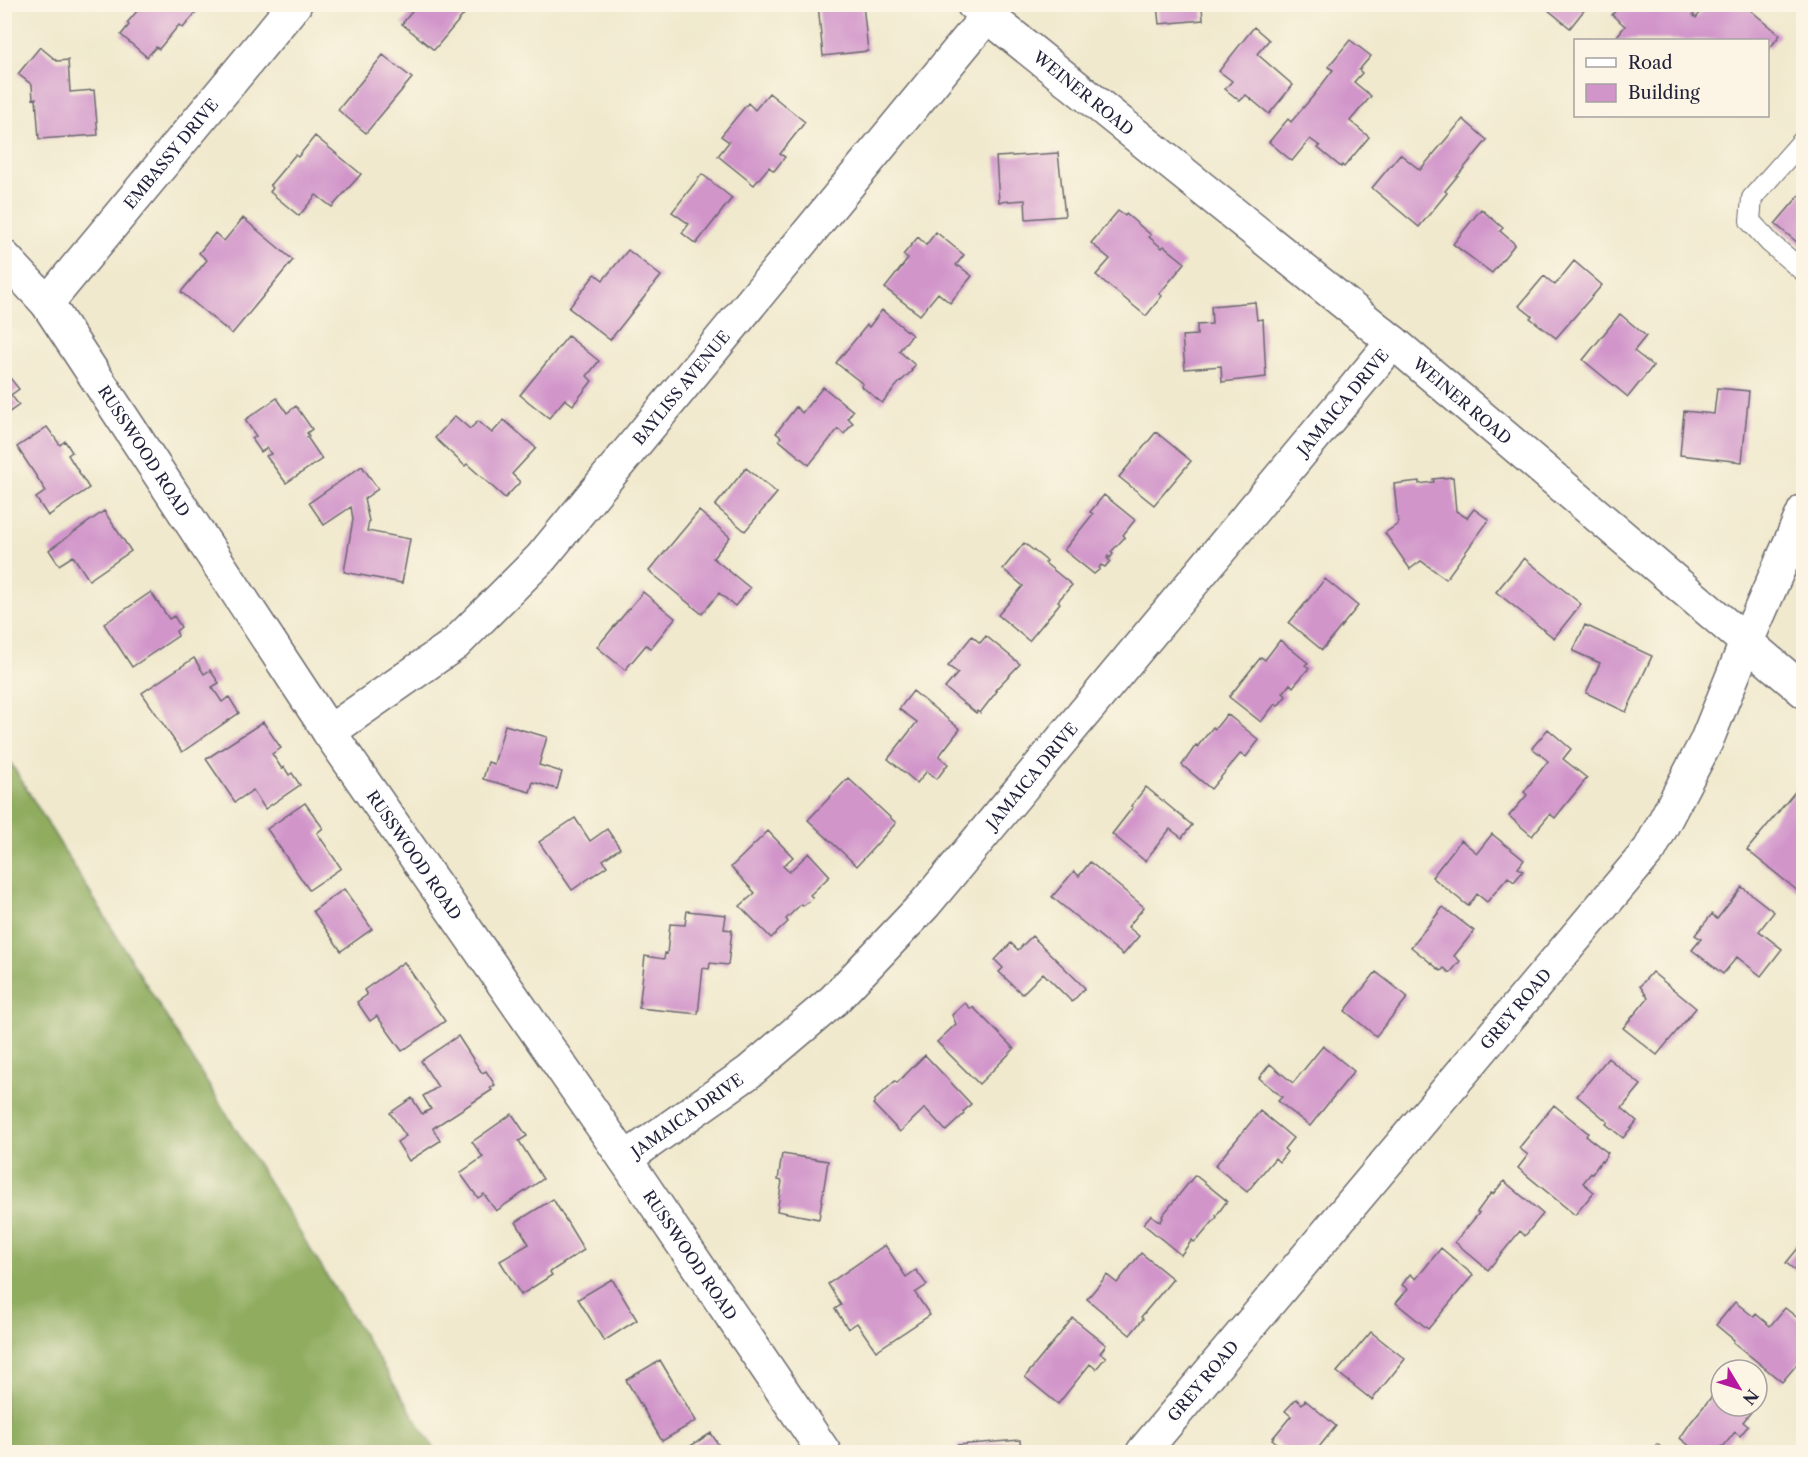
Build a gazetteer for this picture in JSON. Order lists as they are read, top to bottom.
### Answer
{
  "streets": {
    "street": [
      "WEINER ROAD",
      "EMBASSY DRIVE",
      "BAYLISS AVENUE",
      "JAMAICA DRIVE",
      "RUSSWOOD ROAD",
      "GREY ROAD"
    ]
  },
  "crossings": [
    ["WEINER ROAD", "BAYLISS AVENUE"],
    ["WEINER ROAD", "JAMAICA DRIVE"],
    ["WEINER ROAD", "GREY ROAD"],
    ["EMBASSY DRIVE", "RUSSWOOD ROAD"],
    ["BAYLISS AVENUE", "RUSSWOOD ROAD"],
    ["JAMAICA DRIVE", "RUSSWOOD ROAD"]
  ],
  "legend": ["Road", "Building"],
  "north": "bottom right"
}
